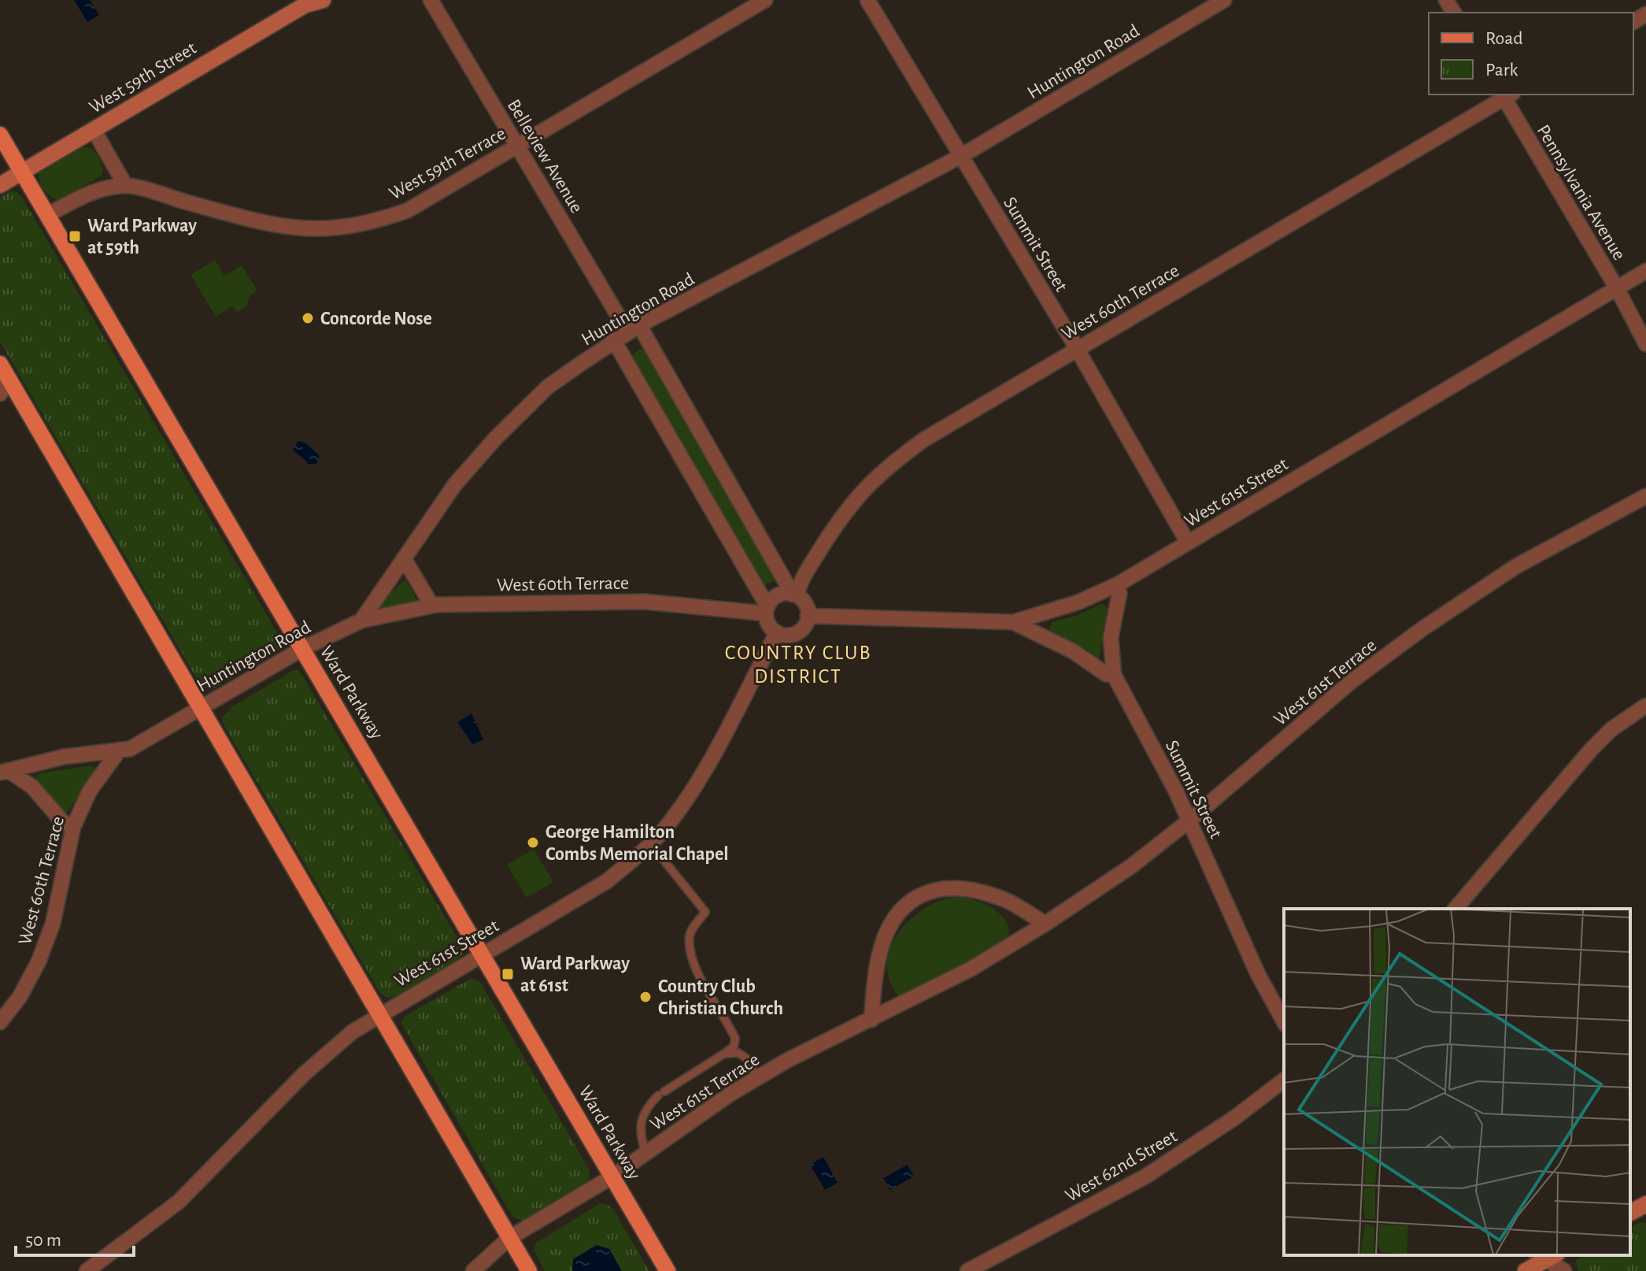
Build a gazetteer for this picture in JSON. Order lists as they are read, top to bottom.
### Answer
{
  "streets": {
    "main road": ["Ward Parkway"],
    "street": [
      "Huntington Road",
      "West 59th Street",
      "Belleview Avenue",
      "West 59th Terrace",
      "Pennsylvania Avenue",
      "Summit Street",
      "West 60th Terrace",
      "West 61st Street",
      "West 61st Terrace",
      "West 62nd Street"
    ]
  },
  "crossings": [
    ["Huntington Road", "Belleview Avenue"],
    ["Huntington Road", "Summit Street"],
    ["Huntington Road", "West 60th Terrace"],
    ["Huntington Road", "Ward Parkway"],
    ["West 59th Street", "Ward Parkway"],
    ["Belleview Avenue", "West 59th Terrace"],
    ["Belleview Avenue", "West 60th Terrace"],
    ["Belleview Avenue", "West 61st Street"],
    ["West 59th Terrace", "Ward Parkway"],
    ["Pennsylvania Avenue", "West 60th Terrace"],
    ["Pennsylvania Avenue", "West 61st Street"],
    ["Summit Street", "West 60th Terrace"],
    ["Summit Street", "West 61st Street"],
    ["Summit Street", "West 61st Terrace"],
    ["West 60th Terrace", "West 61st Street"],
    ["West 61st Street", "Ward Parkway"],
    ["West 61st Terrace", "Ward Parkway"]
  ],
  "districts": ["COUNTRY CLUB DISTRICT"],
  "places": {
    "transit": ["Ward Parkway at 59th", "Ward Parkway at 61st"],
    "other": ["Concorde Nose", "George Hamilton Combs Memorial Chapel", "Country Club Christian Church"]
  },
  "legend": ["Road", "Park"],
  "scale_bar": "50 m"
}
